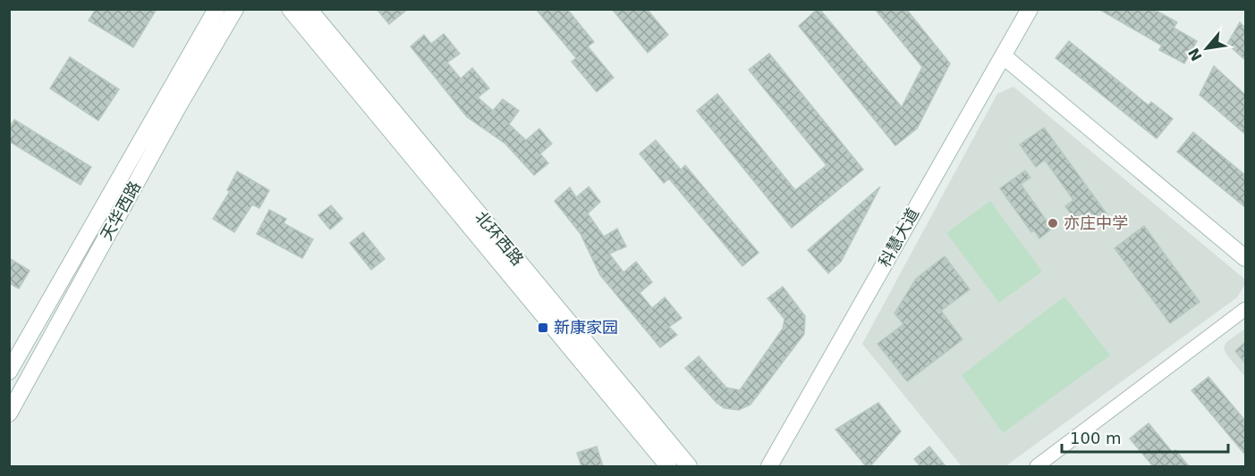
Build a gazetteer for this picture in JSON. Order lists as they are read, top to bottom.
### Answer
{
  "streets": {
    "street": ["天华西路", "科慧大道", "北环西路"]
  },
  "places": {
    "other": ["亦庄中学"],
    "transit": ["新康家园"]
  },
  "scale_bar": "100 m",
  "north": "bottom left"
}
